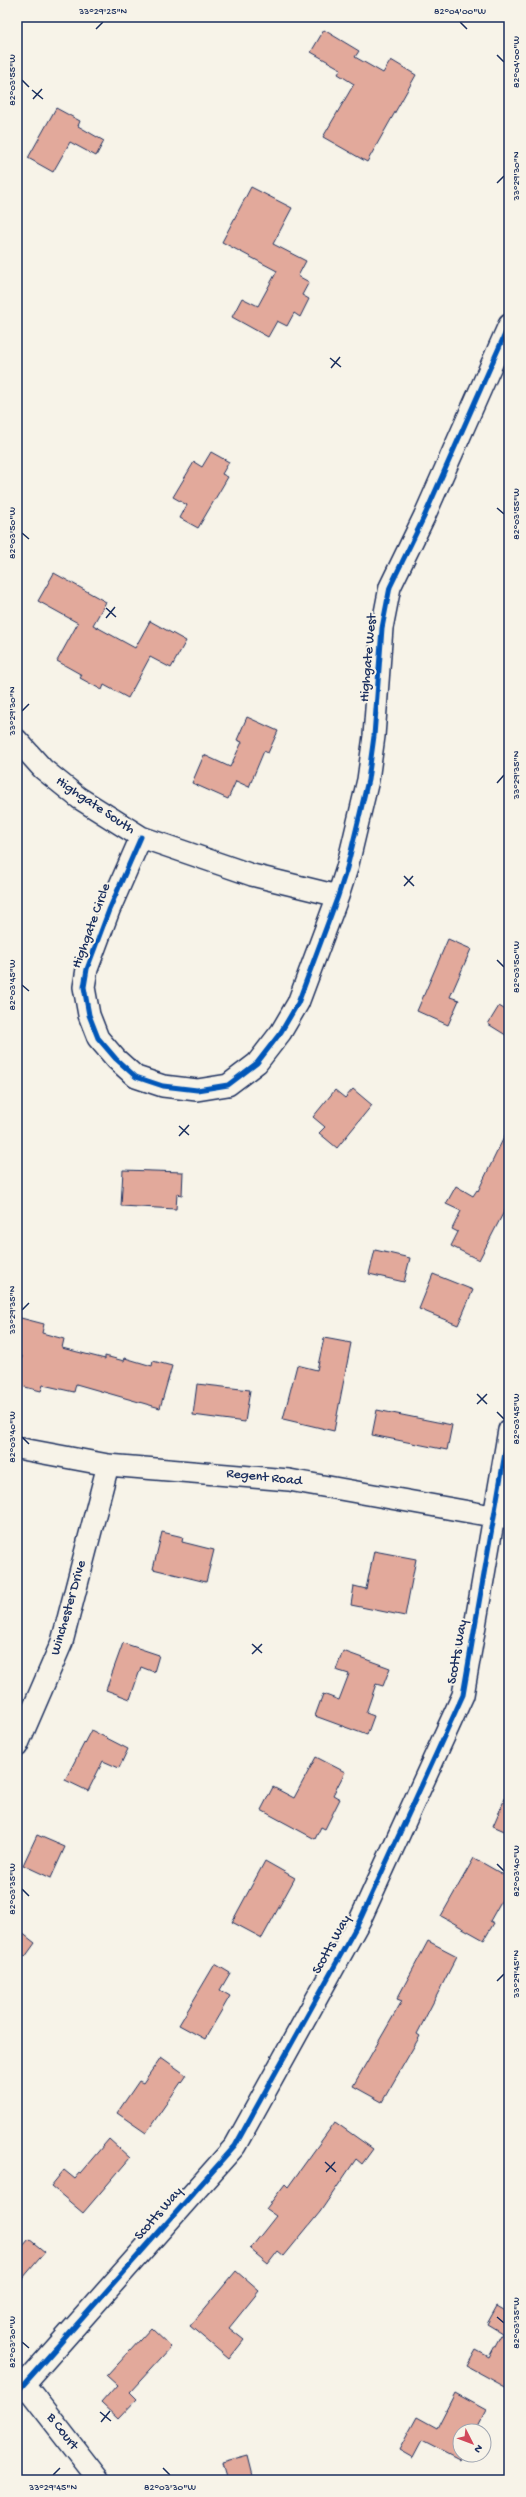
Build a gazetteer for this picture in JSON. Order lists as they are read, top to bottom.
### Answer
{
  "streets": {
    "street": [
      "Highgate West",
      "Highgate South",
      "Highgate Circle",
      "Regent Road",
      "Winchester Drive",
      "Scotts Way",
      "B Court"
    ]
  },
  "crossings": [
    ["Highgate West", "Highgate Circle"],
    ["Highgate South", "Highgate Circle"],
    ["Regent Road", "Winchester Drive"],
    ["Regent Road", "Scotts Way"],
    ["Scotts Way", "B Court"]
  ],
  "north": "bottom right",
  "coordinates": [
    "33°29'25\"N",
    "82°04'00\"W",
    "82°03'55\"W",
    "33°29'30\"N",
    "82°03'50\"W",
    "33°29'35\"N",
    "82°03'45\"W",
    "82°03'40\"W",
    "82°03'35\"W",
    "33°29'45\"N",
    "82°03'30\"W"
  ]
}
